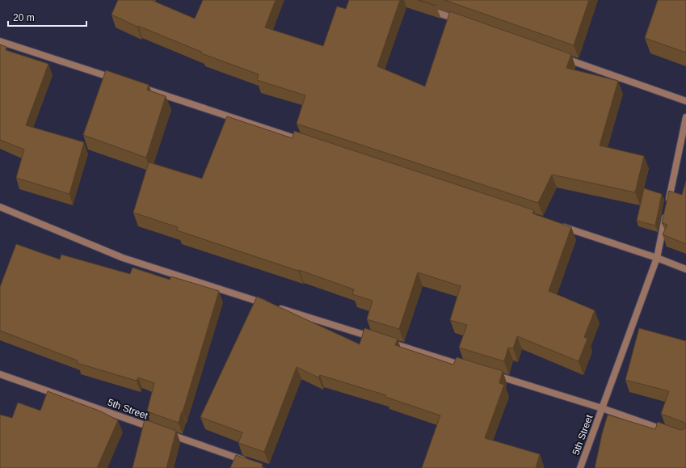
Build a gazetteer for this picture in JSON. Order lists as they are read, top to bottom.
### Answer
{
  "streets": {
    "street": ["5th Street"]
  },
  "scale_bar": "20 m"
}
